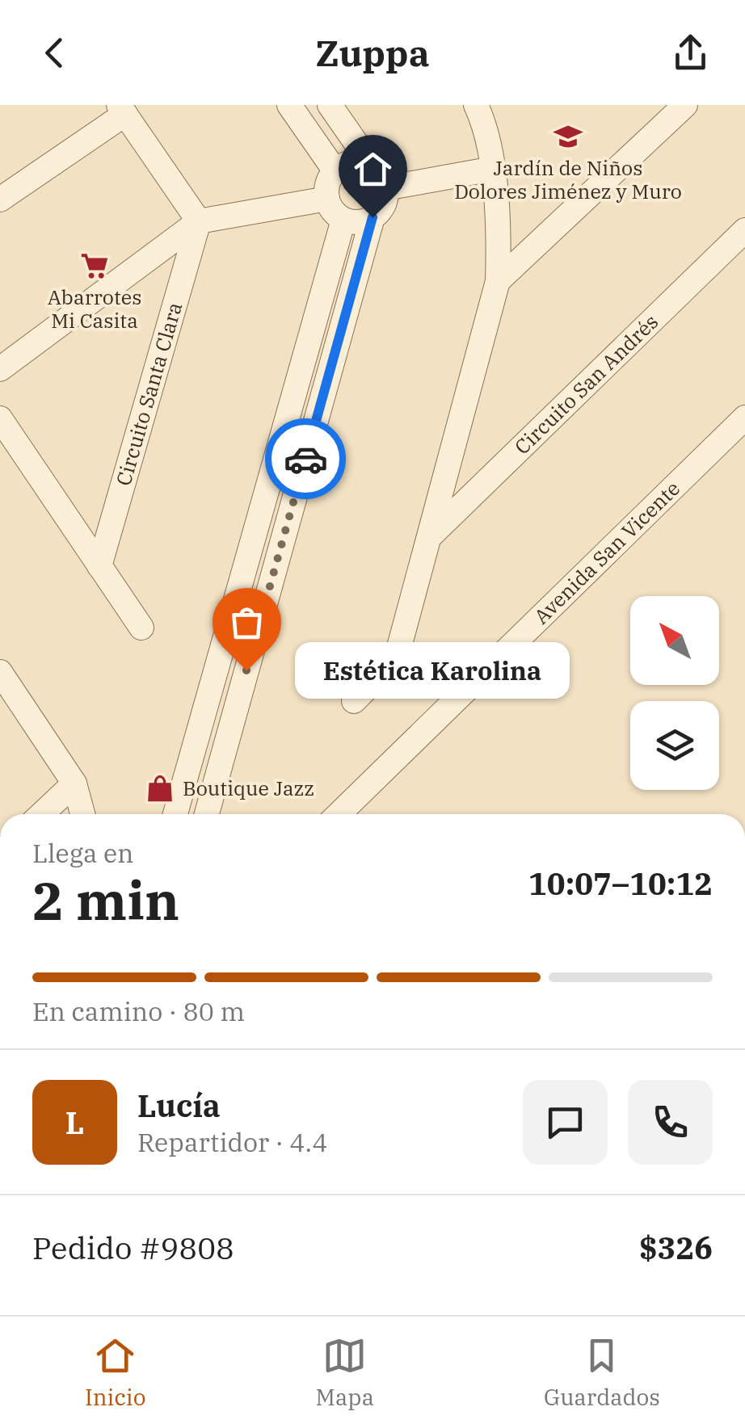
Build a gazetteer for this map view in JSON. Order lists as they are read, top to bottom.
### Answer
{
  "streets": {
    "street": ["Circuito San Andrés", "Circuito Santa Clara", "Avenida San Vicente"]
  },
  "places": {
    "school or university": ["Jardín de Niños Dolores Jiménez y Muro"],
    "supermarket": ["Abarrotes Mi Casita"],
    "other": ["Estética Karolina"],
    "shop": ["Boutique Jazz"]
  },
  "north": "top left",
  "page": {
    "header": "Zuppa",
    "bubble": "Estética Karolina",
    "heading": ["2 min", "Llega en", "10:07–10:12"],
    "panel": [
      "Lucía",
      "Repartidor · 4.4",
      "Pedido #9808",
      "$326"
    ],
    "bar": "En camino · 80 m",
    "round": "L",
    "tabs": ["Inicio", "Mapa", "Guardados"]
  }
}
